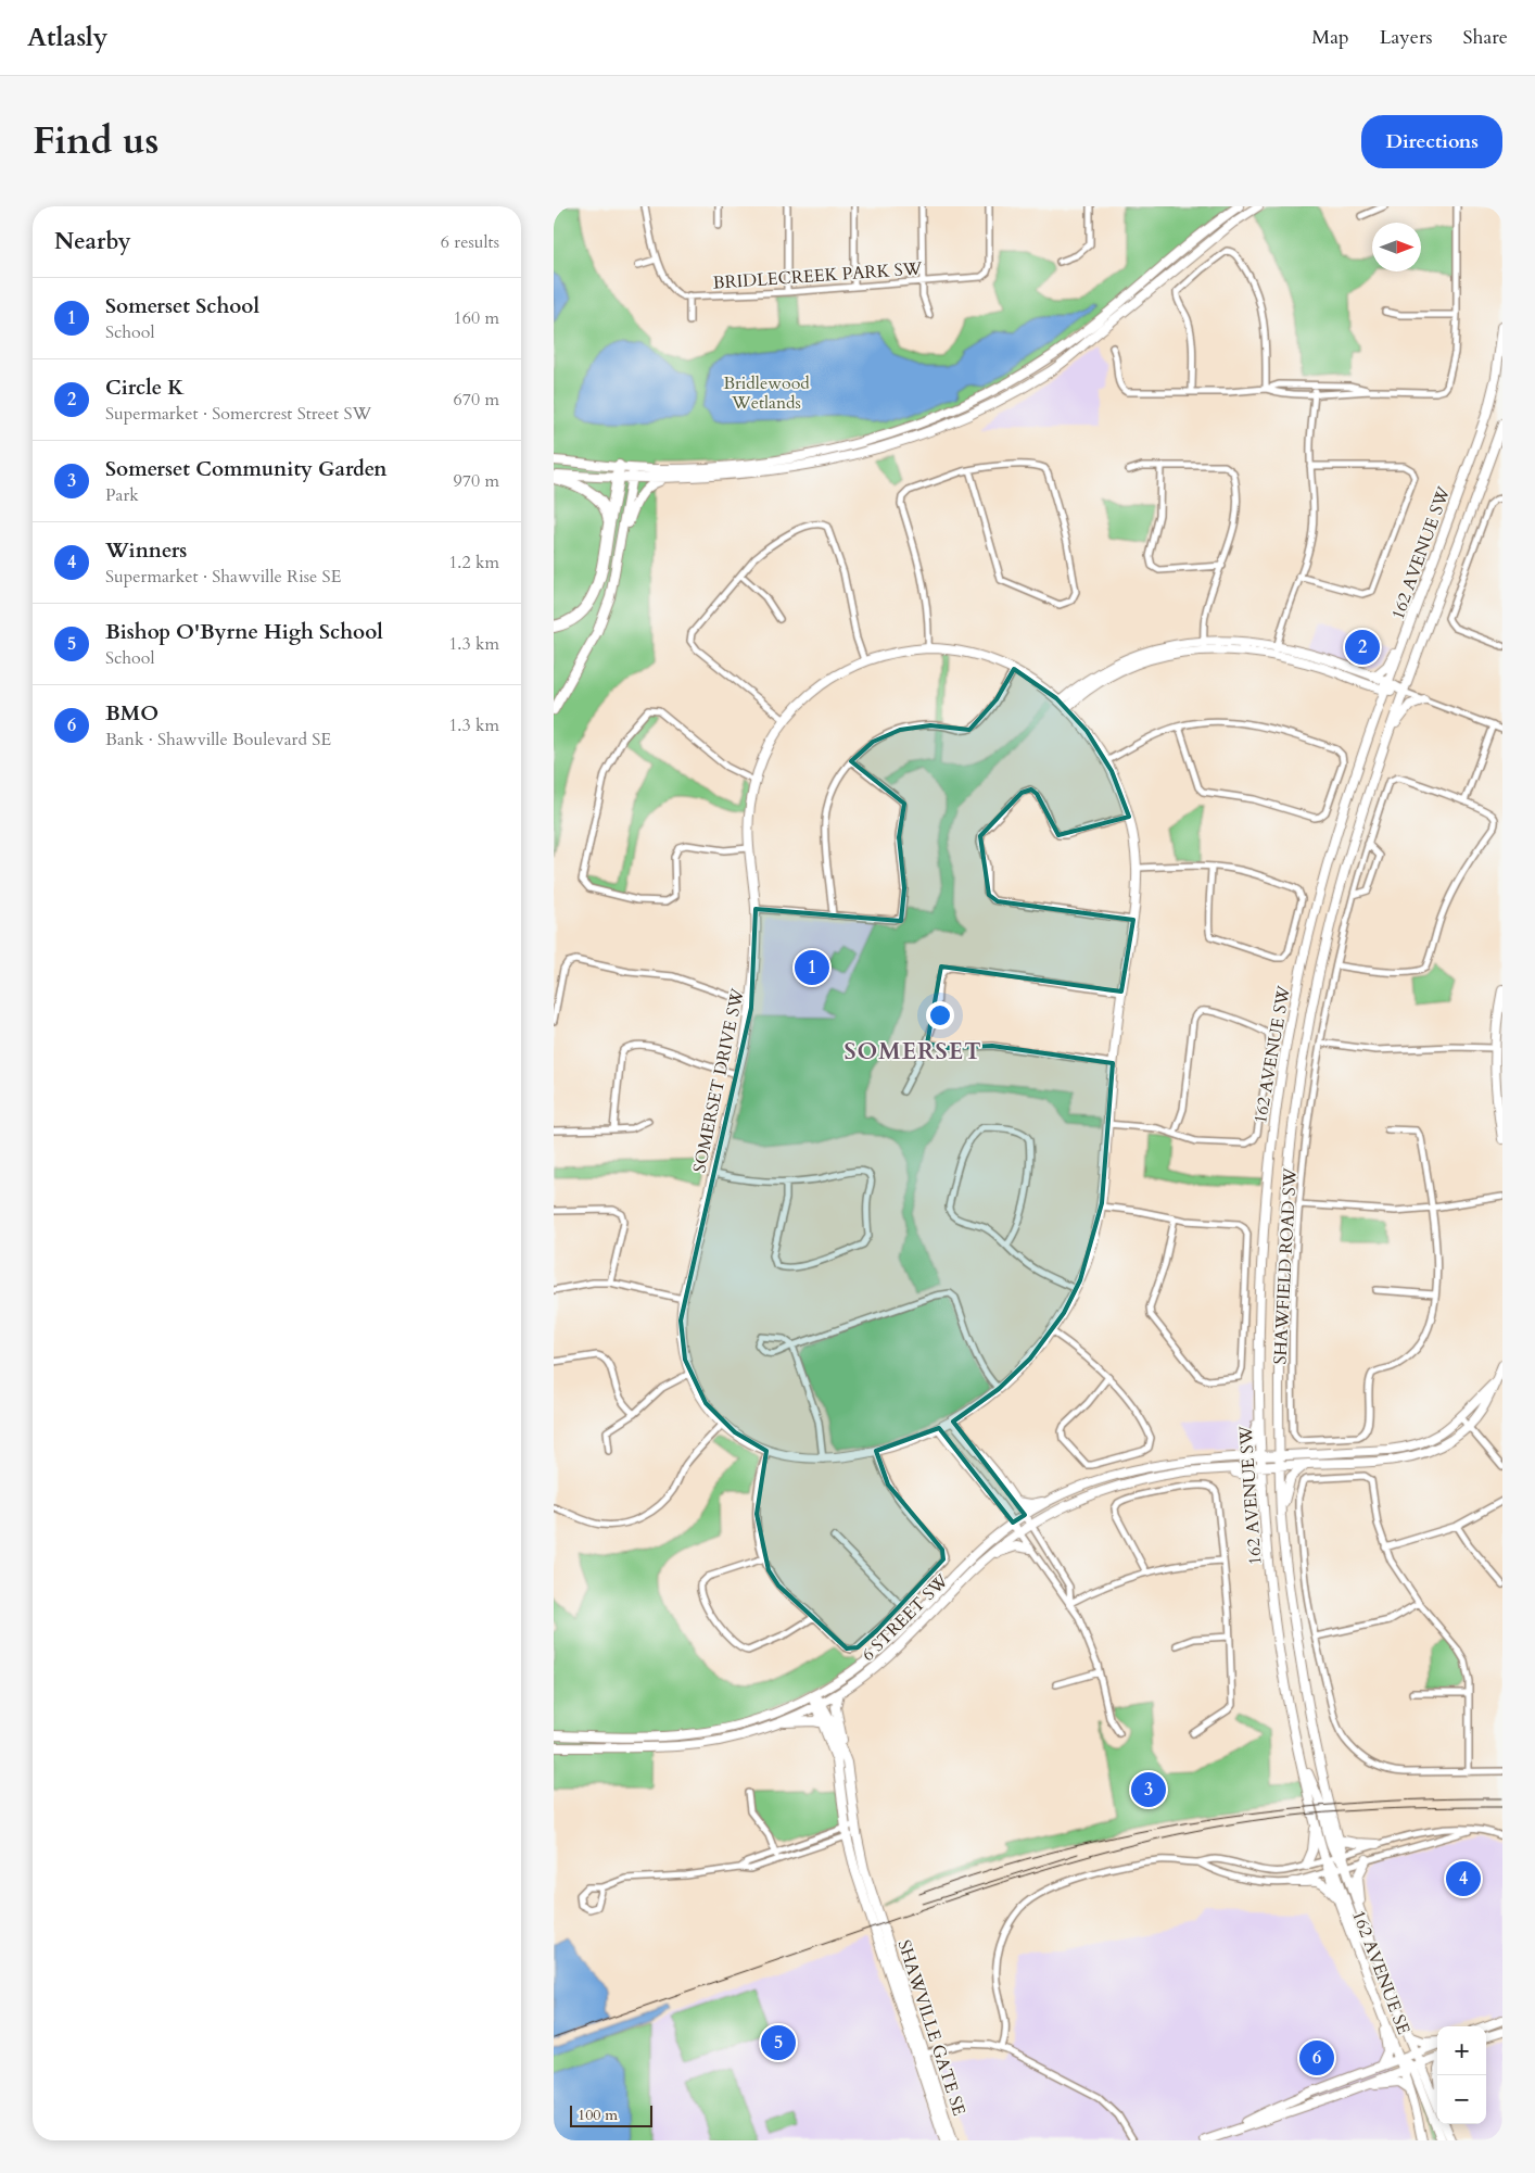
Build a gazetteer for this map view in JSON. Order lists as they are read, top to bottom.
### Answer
{
  "streets": {
    "main road": [
      "162 AVENUE SW",
      "SOMERSET DRIVE SW",
      "6 STREET SW",
      "162 AVENUE SE",
      "SHAWVILLE GATE SE"
    ],
    "street": ["BRIDLECREEK PARK SW", "SHAWFIELD ROAD SW"]
  },
  "crossings": [
    ["162 AVENUE SW", "6 STREET SW"],
    ["6 STREET SW", "SHAWVILLE GATE SE"]
  ],
  "districts": ["SOMERSET"],
  "parks": ["Bridlewood Wetlands"],
  "scale_bar": "100 m",
  "north": "right",
  "page": {
    "header": "Atlasly",
    "nav": ["Map", "Layers", "Share"],
    "title": "Find us",
    "buttons": "Directions",
    "heading": ["Nearby", "6 results"],
    "list": [
      {
        "mark": "1",
        "name": "Somerset School",
        "note": "School",
        "value": "160 m"
      },
      {
        "mark": "2",
        "name": "Circle K",
        "note": "Supermarket · Somercrest Street SW",
        "value": "670 m"
      },
      {
        "mark": "3",
        "name": "Somerset Community Garden",
        "note": "Park",
        "value": "970 m"
      },
      {
        "mark": "4",
        "name": "Winners",
        "note": "Supermarket · Shawville Rise SE",
        "value": "1.2 km"
      },
      {
        "mark": "5",
        "name": "Bishop O'Byrne High School",
        "note": "School",
        "value": "1.3 km"
      },
      {
        "mark": "6",
        "name": "BMO",
        "note": "Bank · Shawville Boulevard SE",
        "value": "1.3 km"
      }
    ],
    "pins": [
      "2",
      "1",
      "3",
      "4",
      "5",
      "6"
    ],
    "map_buttons": ["+", "−"],
    "scale": "100 m"
  }
}
